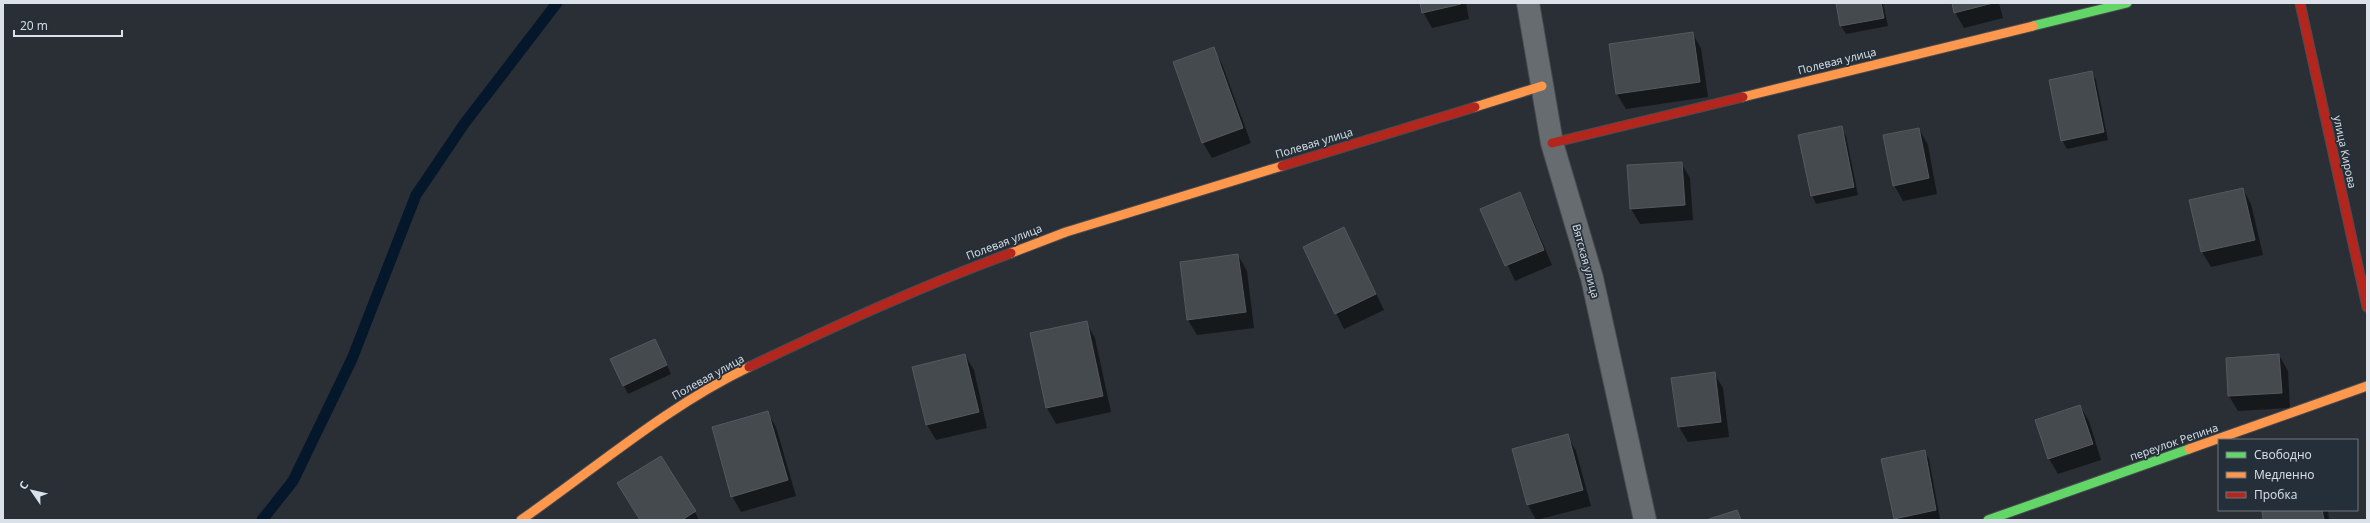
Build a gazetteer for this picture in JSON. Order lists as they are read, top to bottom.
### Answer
{
  "streets": {
    "street": [
      "Полевая улица",
      "улица Кирова",
      "Вятская улица",
      "переулок Репина"
    ]
  },
  "crossings": [
    ["Полевая улица", "Вятская улица"]
  ],
  "legend": ["Свободно", "Медленно", "Пробка"],
  "scale_bar": "20 m",
  "north": "top left"
}
